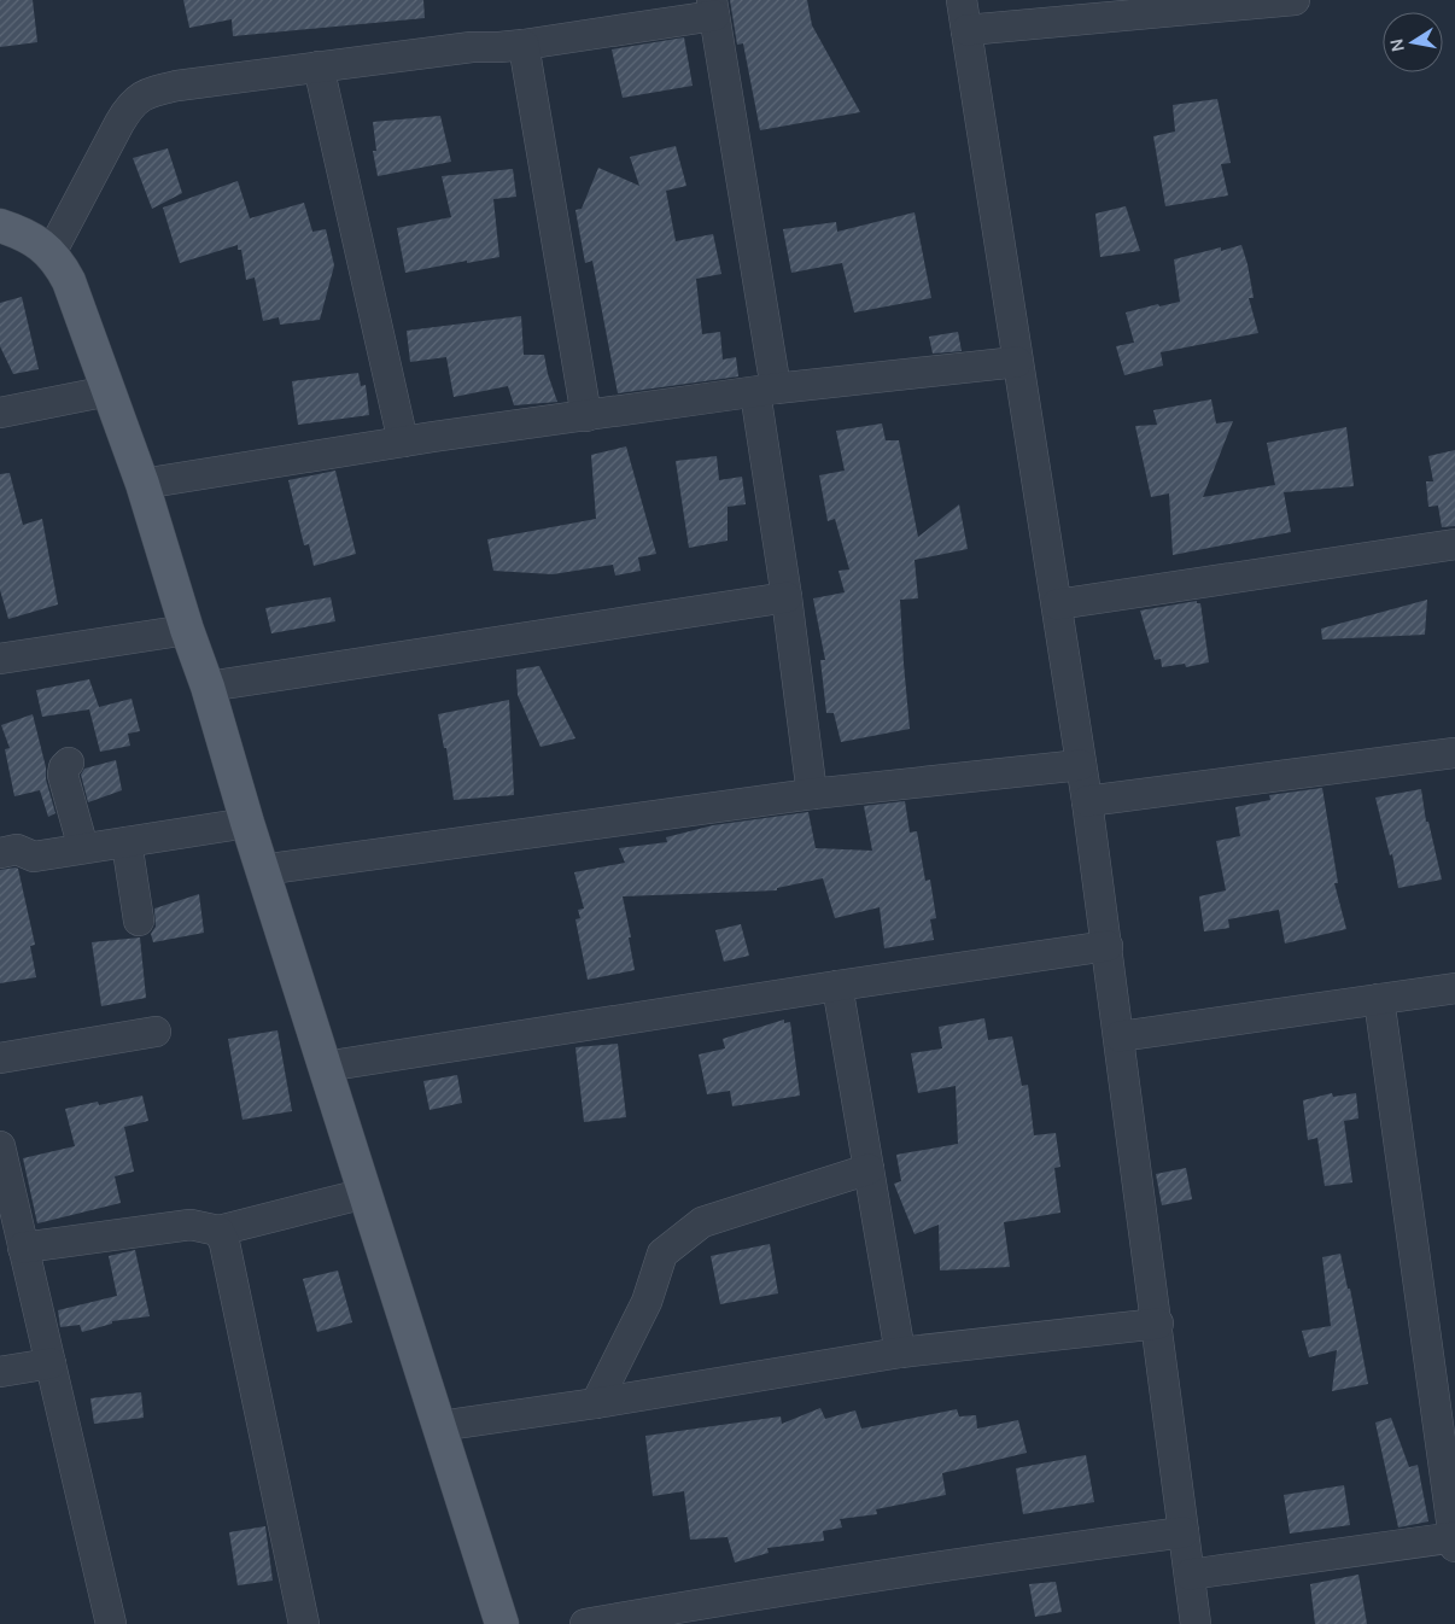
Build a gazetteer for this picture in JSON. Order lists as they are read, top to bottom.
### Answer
{
  "north": "left"
}
